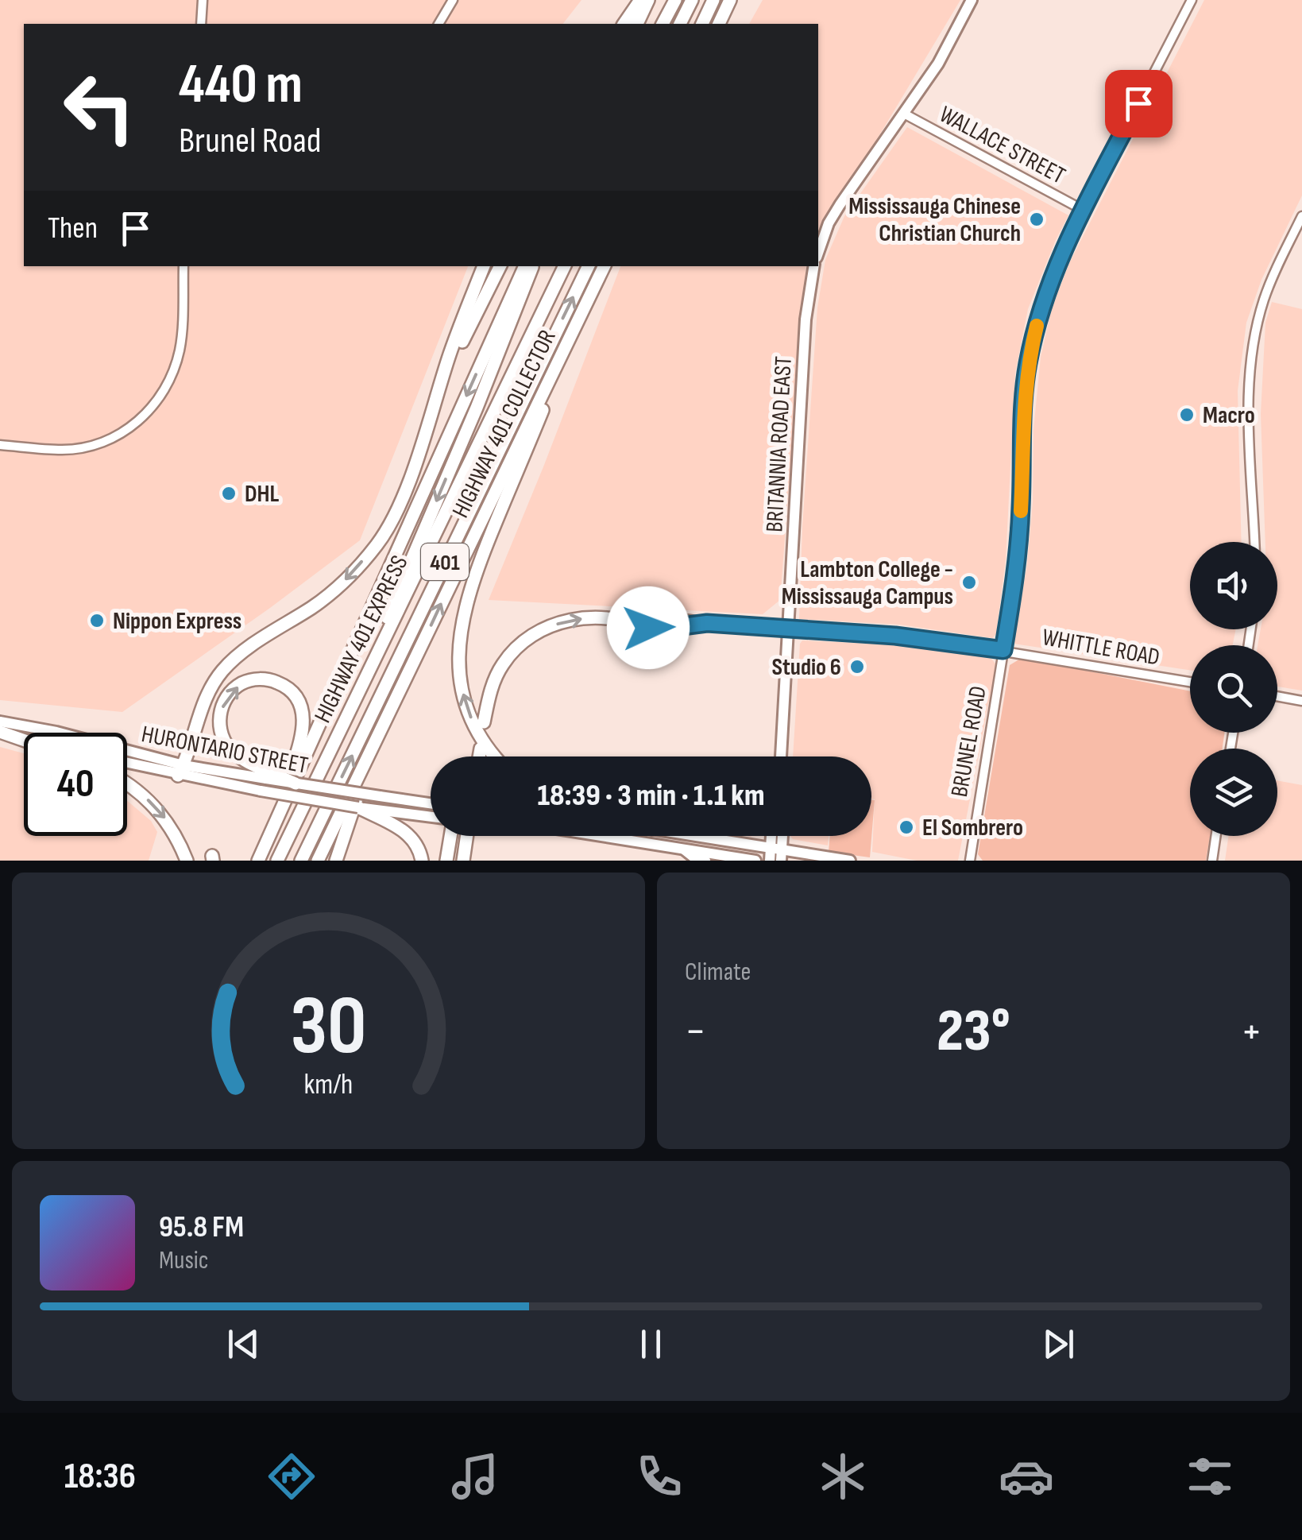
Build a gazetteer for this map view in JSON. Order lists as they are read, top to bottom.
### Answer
{
  "streets": {
    "highway": ["HIGHWAY 401 COLLECTOR", "401", "HIGHWAY 401 EXPRESS"],
    "main road": ["BRITANNIA ROAD EAST", "HURONTARIO STREET"],
    "street": ["WALLACE STREET", "WHITTLE ROAD", "BRUNEL ROAD"]
  },
  "crossings": [
    ["WALLACE STREET", "BRUNEL ROAD"],
    ["BRITANNIA ROAD EAST", "WHITTLE ROAD"],
    ["WHITTLE ROAD", "BRUNEL ROAD"]
  ],
  "places": [
    "Mississauga Chinese Christian Church",
    "Macro",
    "DHL",
    "Lambton College - Mississauga Campus",
    "Nippon Express",
    "Studio 6",
    "El Sombrero"
  ],
  "page": {
    "turn": ["440 m", "Brunel Road"],
    "then": "Then",
    "limit": "40",
    "trip": "18:39 · 3 min · 1.1 km",
    "tile": "Climate",
    "heat": ["−", "23°", "+"],
    "song": ["95.8 FM", "Music"],
    "tabs": "18:36",
    "gauge": ["30", "km/h"]
  }
}
